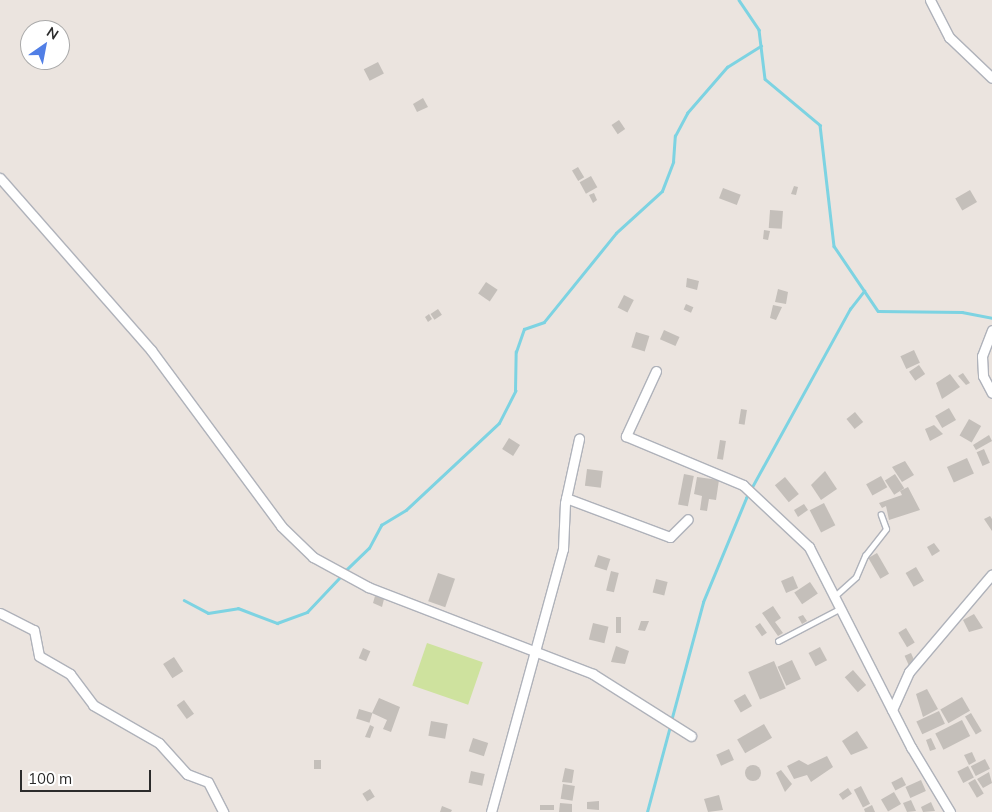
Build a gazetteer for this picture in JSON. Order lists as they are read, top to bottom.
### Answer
{
  "scale_bar": "100 m",
  "north": "top right"
}
